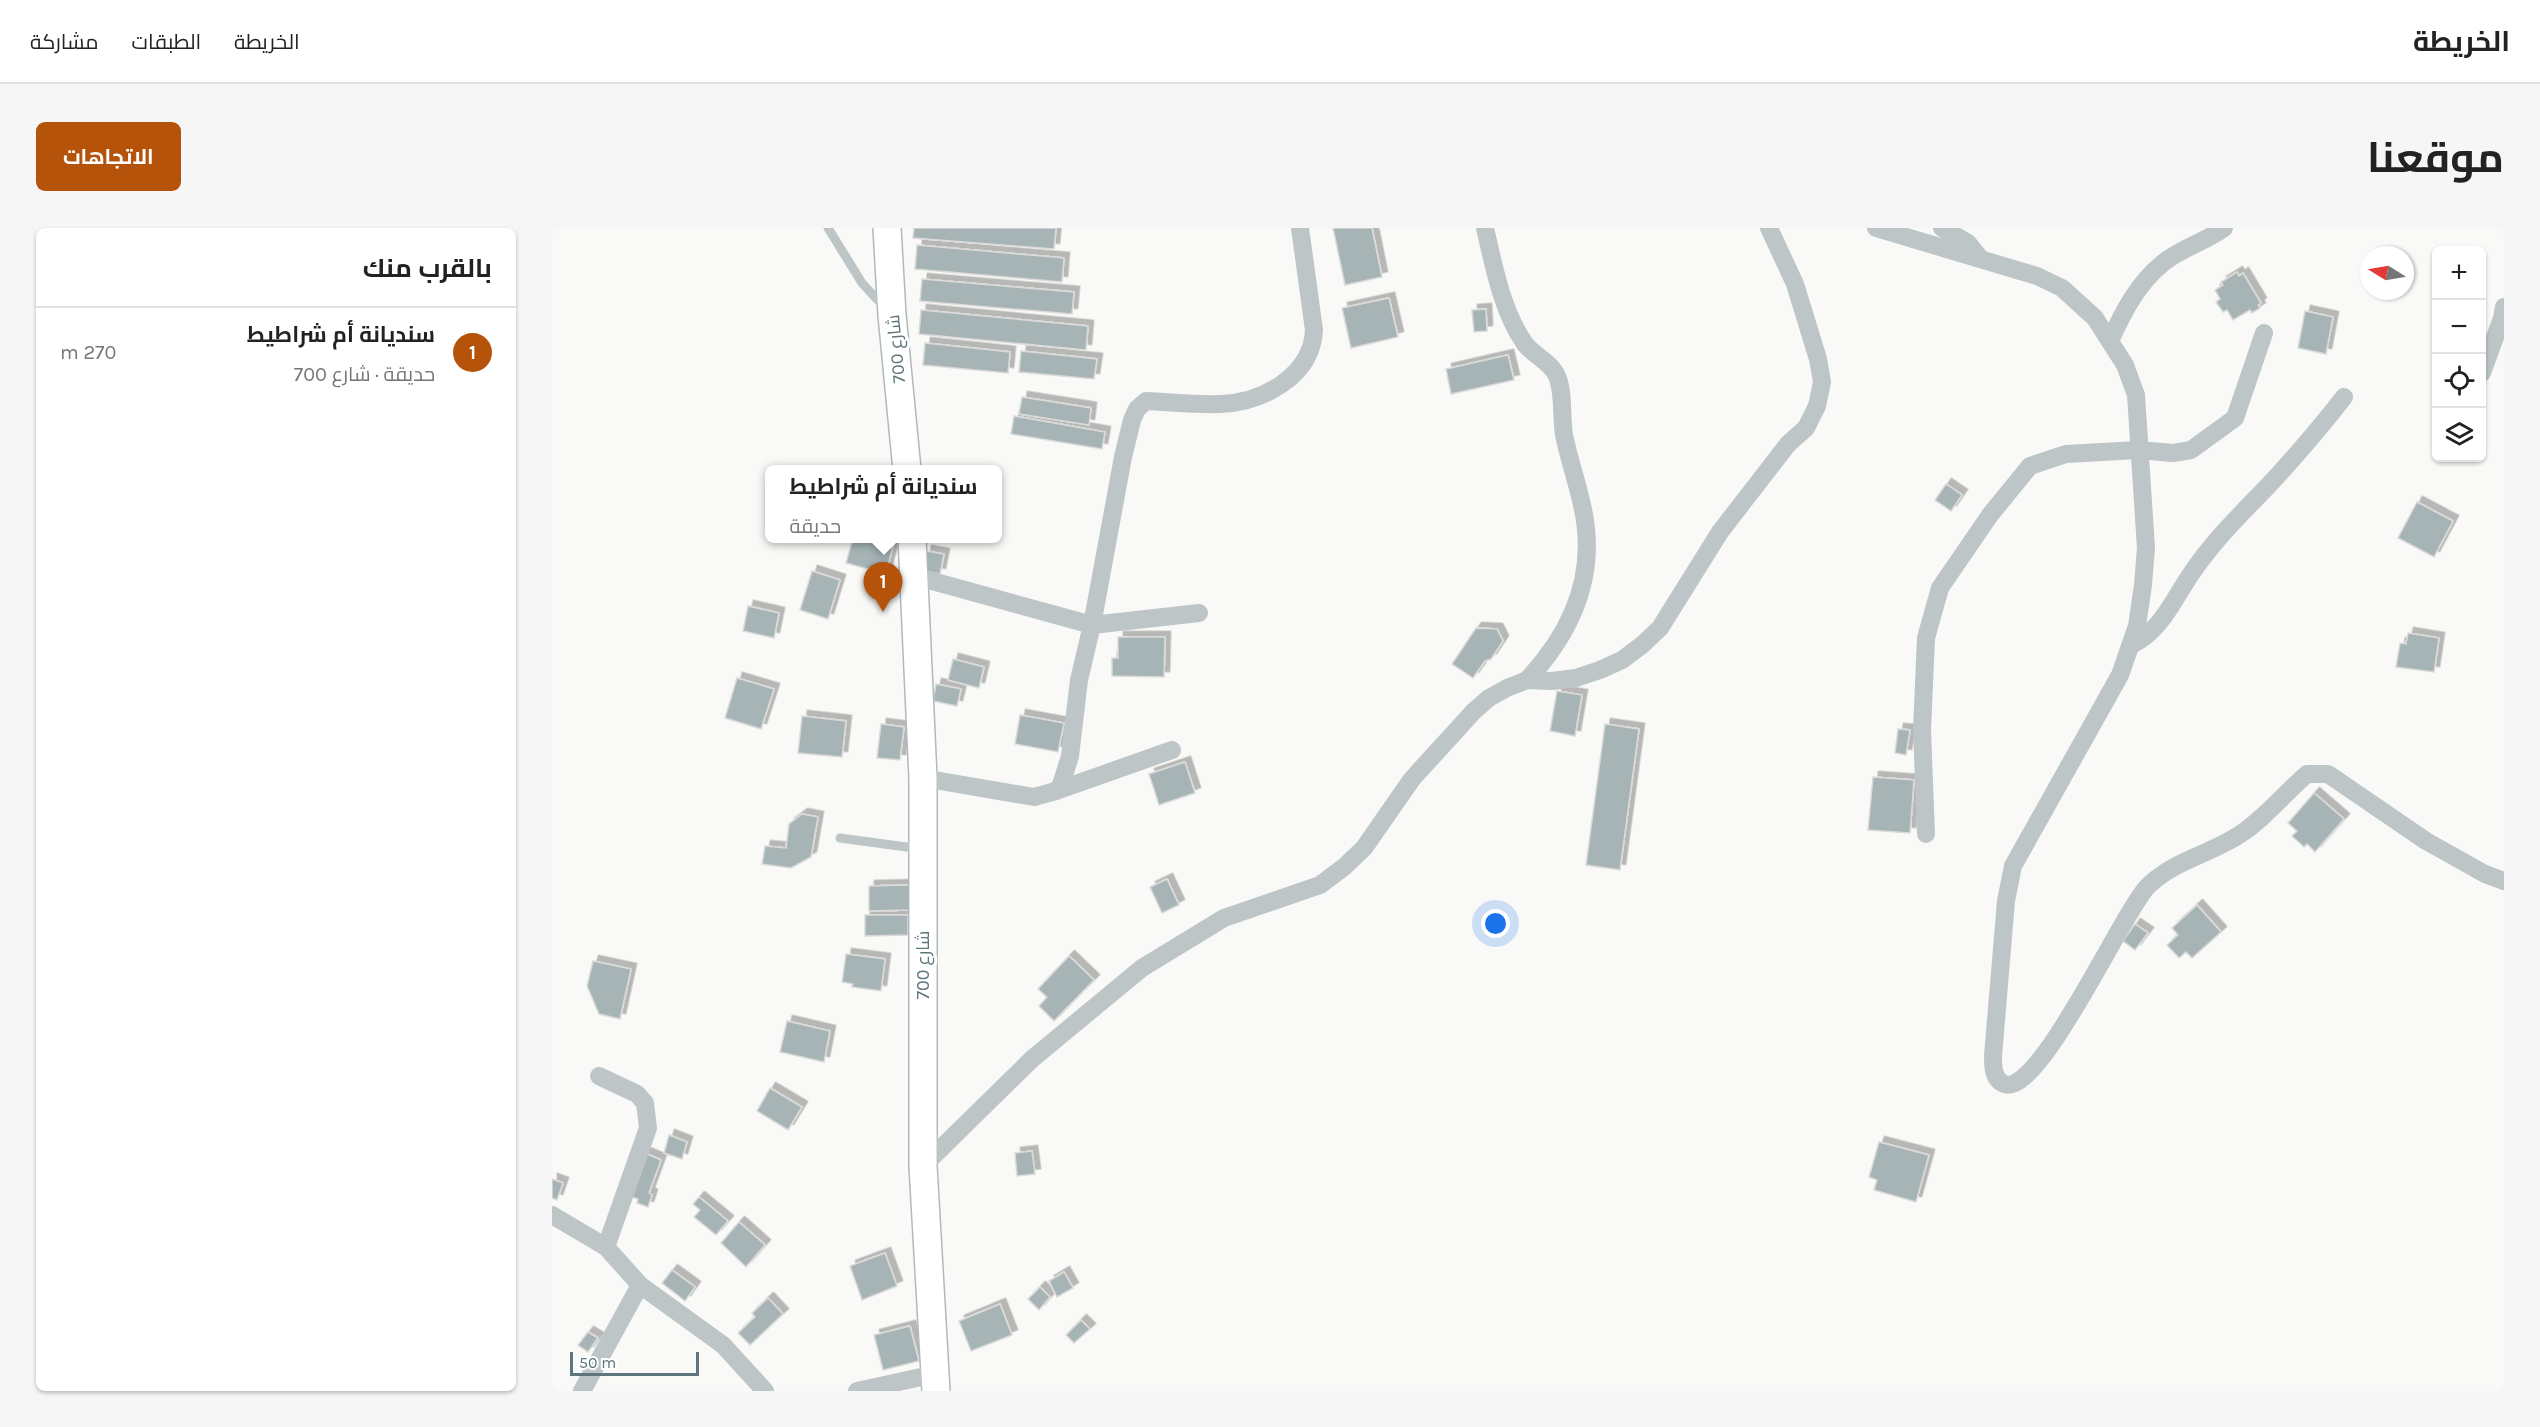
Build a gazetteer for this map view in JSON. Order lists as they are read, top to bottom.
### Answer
{
  "streets": {
    "main road": ["شارع 700"]
  },
  "scale_bar": "50 m",
  "north": "left",
  "page": {
    "header": "الخريطة",
    "nav": ["الخريطة", "الطبقات", "مشاركة"],
    "title": "موقعنا",
    "buttons": "الاتجاهات",
    "heading": "بالقرب منك",
    "map_buttons": ["+", "−"],
    "list": [
      {
        "mark": "1",
        "name": "سنديانة أم شراطيط",
        "note": "حديقة · شارع 700",
        "value": "270 m"
      }
    ],
    "popup": ["سنديانة أم شراطيط", "حديقة"],
    "pins": "1",
    "scale": "50 m"
  }
}
